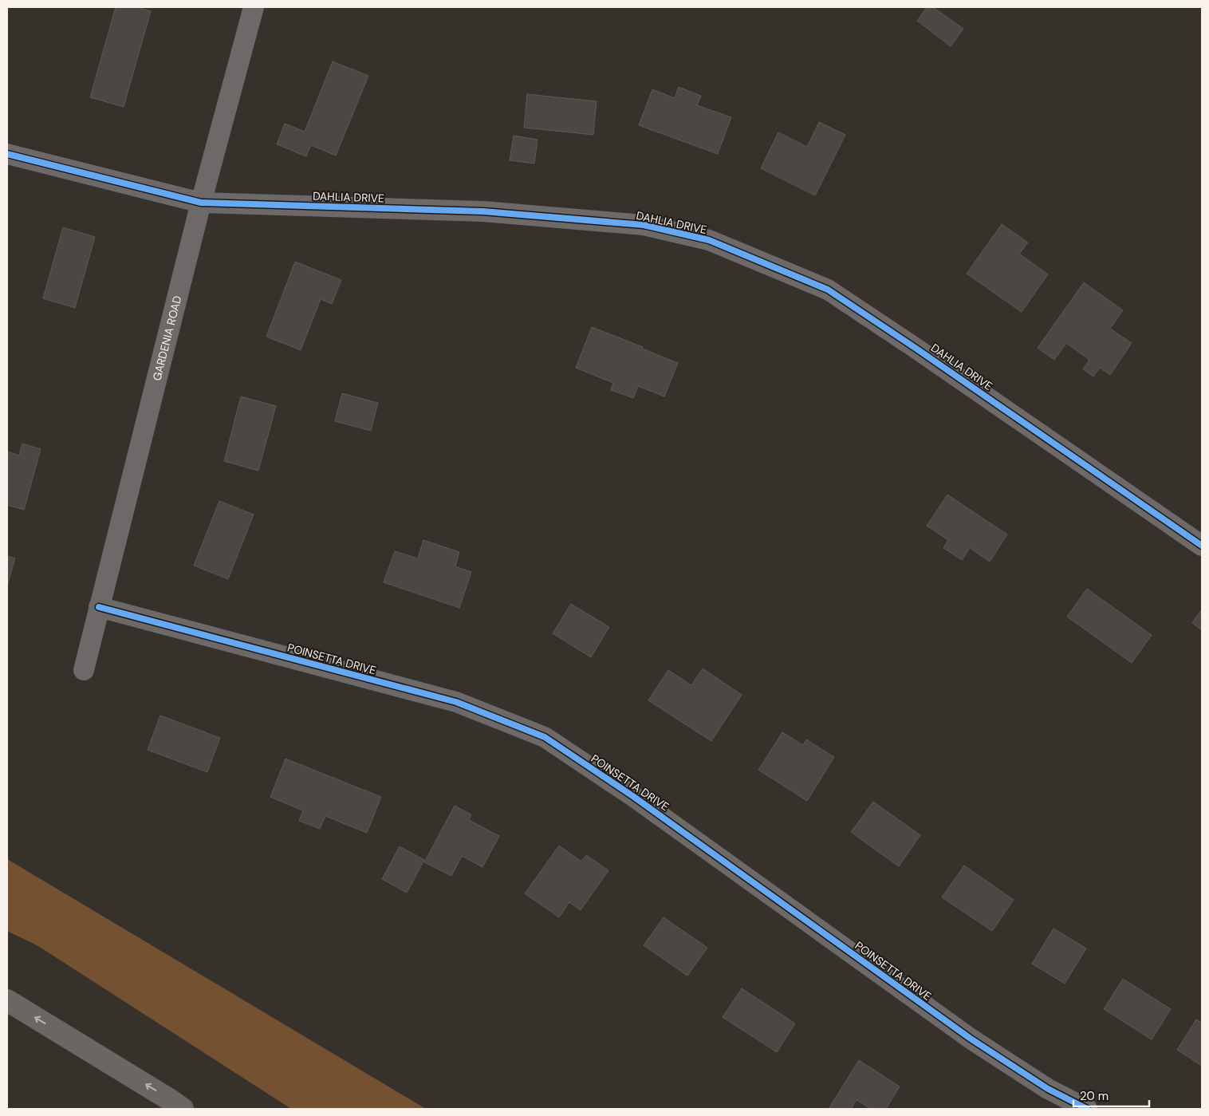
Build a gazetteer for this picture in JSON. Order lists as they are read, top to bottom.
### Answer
{
  "streets": {
    "street": ["DAHLIA DRIVE", "GARDENIA ROAD", "POINSETTA DRIVE"]
  },
  "crossings": [
    ["DAHLIA DRIVE", "GARDENIA ROAD"],
    ["GARDENIA ROAD", "POINSETTA DRIVE"]
  ],
  "scale_bar": "20 m"
}
